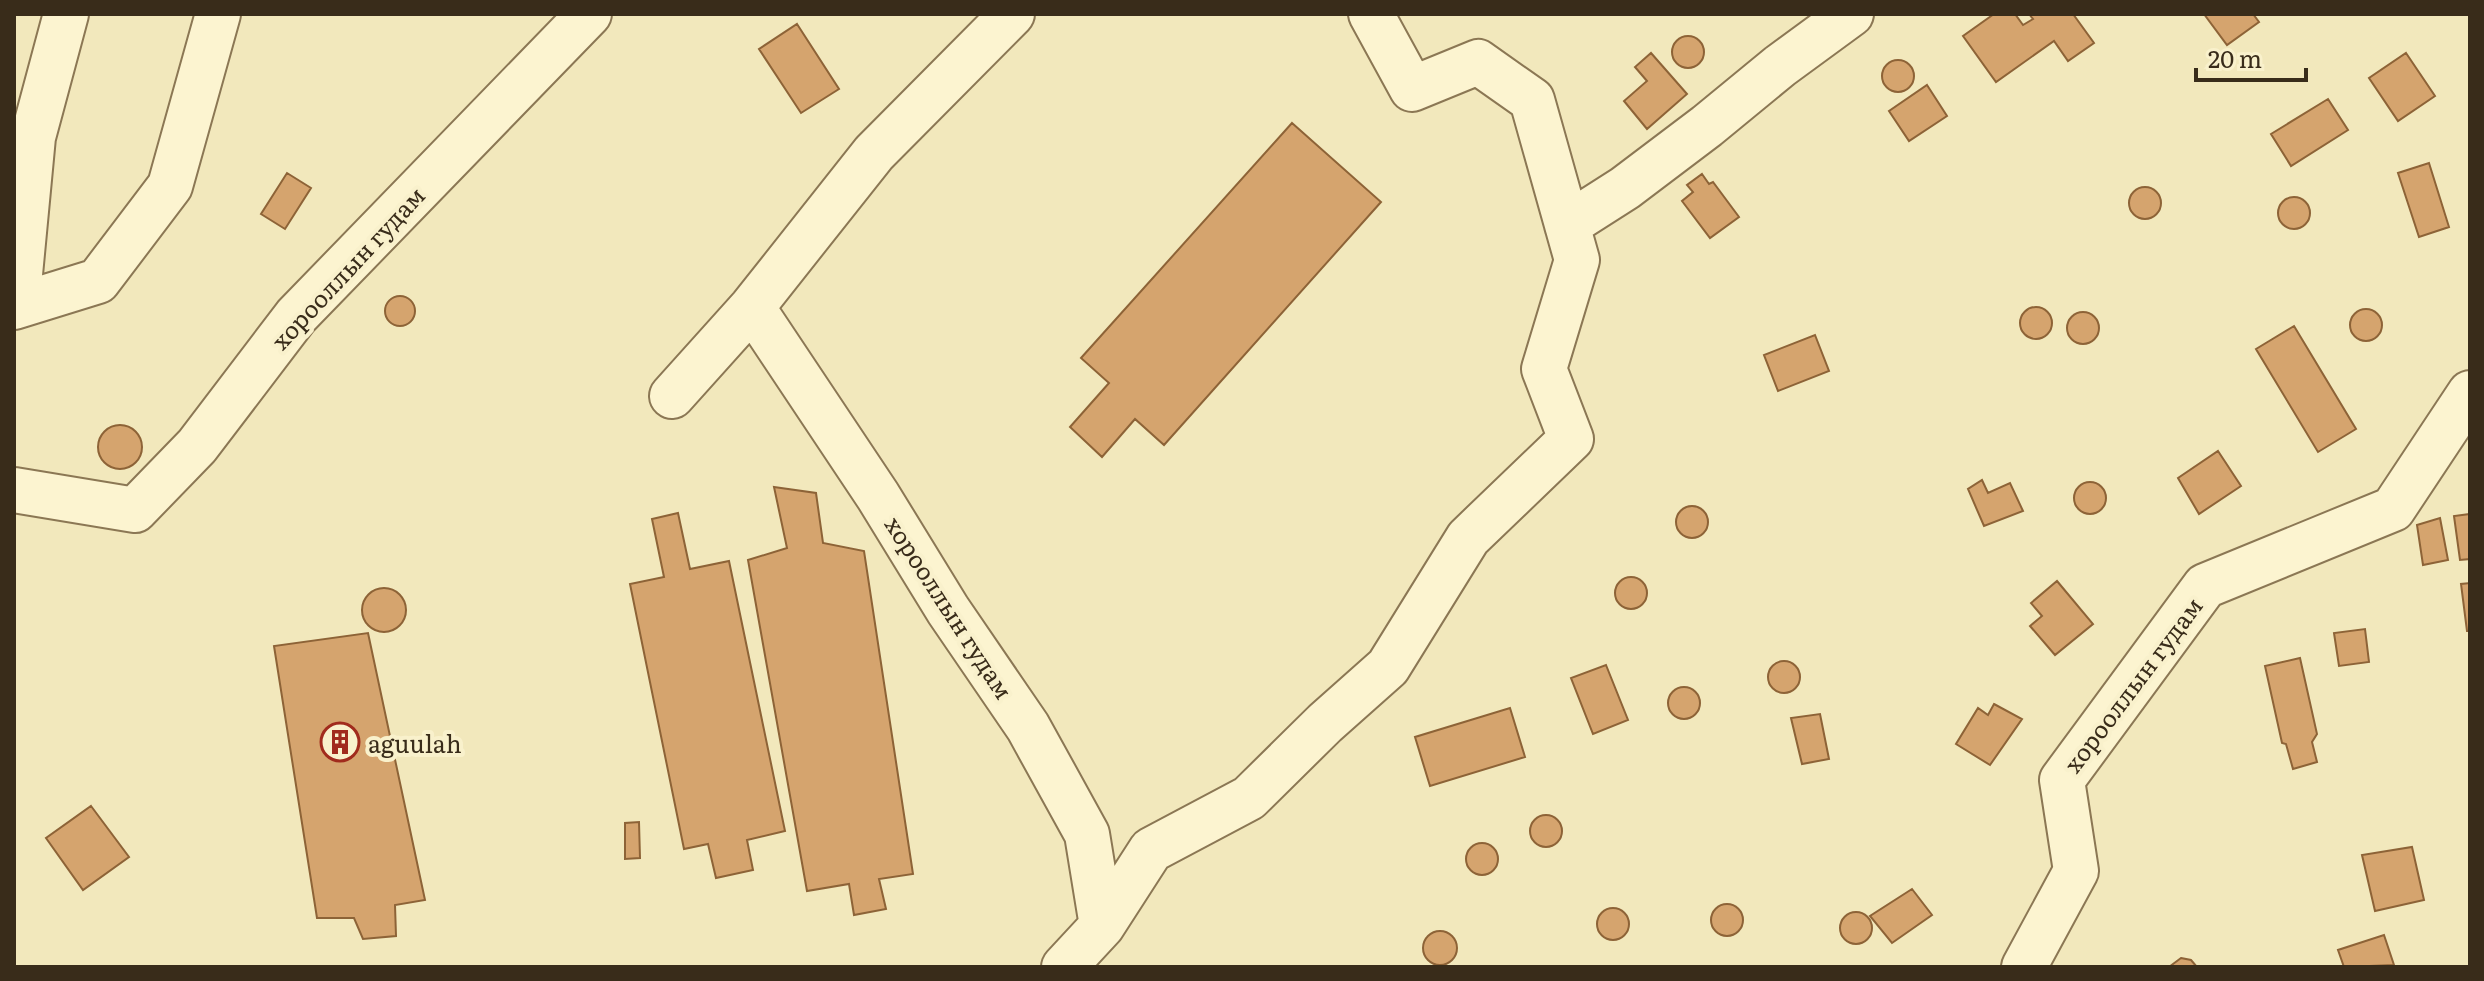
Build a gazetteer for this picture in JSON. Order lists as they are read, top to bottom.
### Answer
{
  "streets": {
    "street": ["хорооллын гудам"]
  },
  "places": {
    "building": ["aguulah"]
  },
  "scale_bar": "20 m"
}
